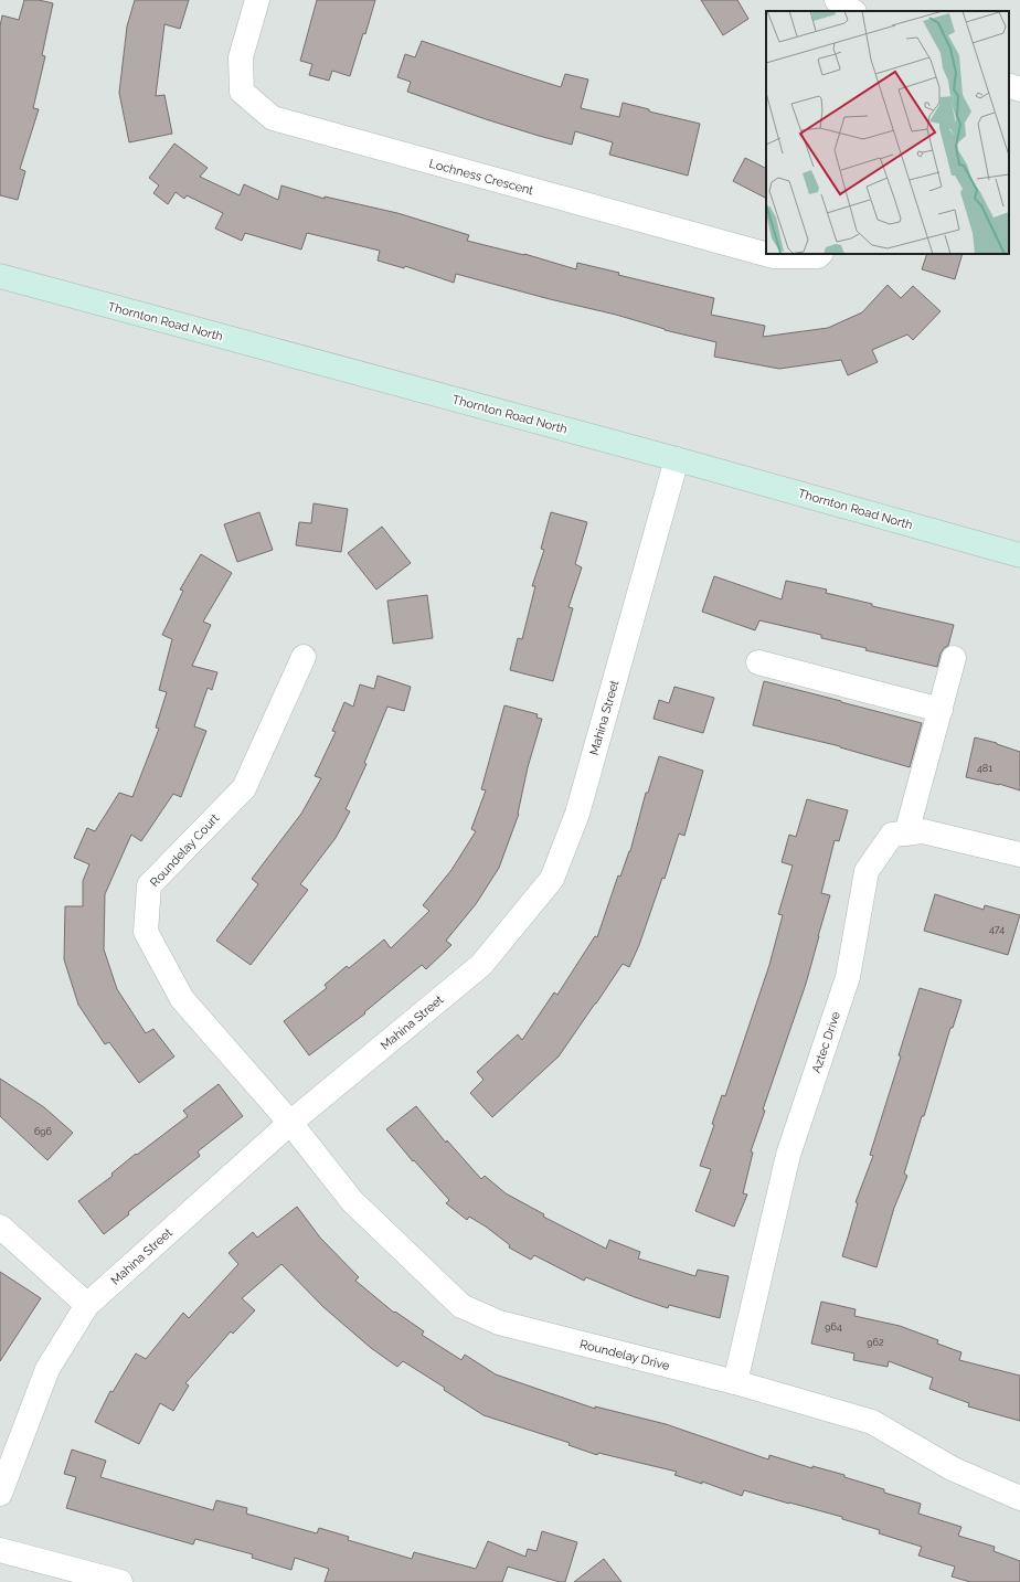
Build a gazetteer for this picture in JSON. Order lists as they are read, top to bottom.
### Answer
{
  "streets": {
    "main road": ["Thornton Road North"],
    "street": [
      "Lochness Crescent",
      "Mahina Street",
      "Roundelay Court",
      "Aztec Drive",
      "Roundelay Drive"
    ]
  },
  "crossings": [
    ["Thornton Road North", "Mahina Street"],
    ["Mahina Street", "Roundelay Court"],
    ["Mahina Street", "Roundelay Drive"],
    ["Roundelay Court", "Roundelay Drive"],
    ["Aztec Drive", "Roundelay Drive"]
  ],
  "house_numbers": [
    "481",
    "474",
    "696",
    "964",
    "962"
  ]
}
